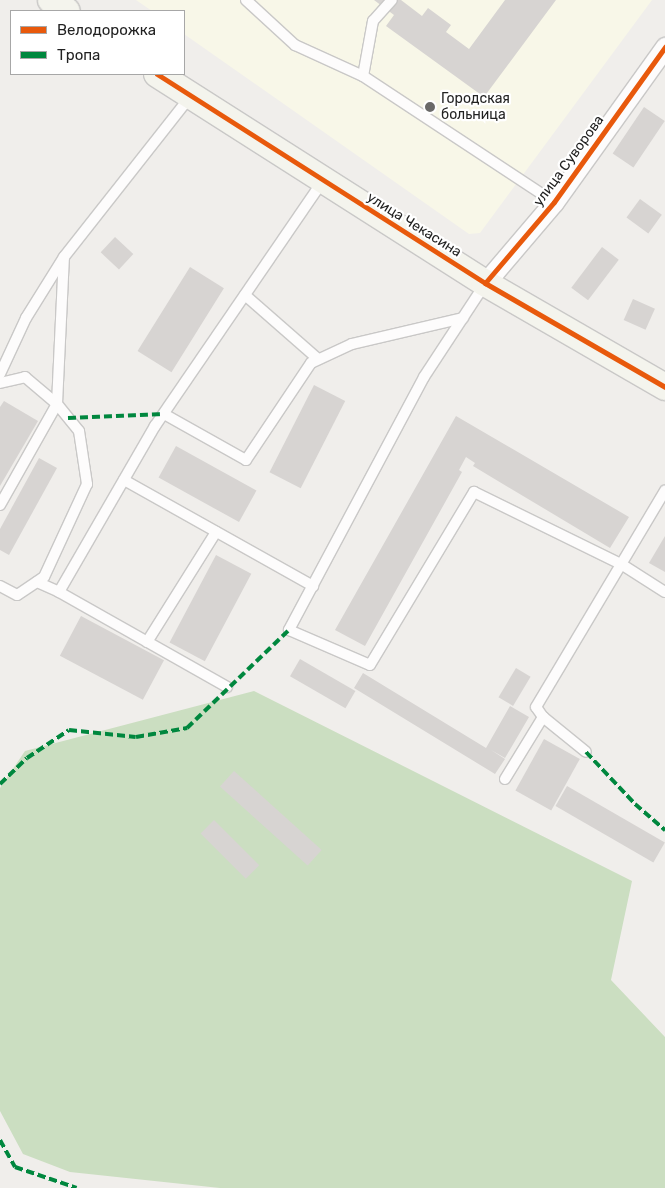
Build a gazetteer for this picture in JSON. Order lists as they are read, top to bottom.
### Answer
{
  "streets": {
    "street": ["улица Суворова", "улица Чекасина"]
  },
  "crossings": [
    ["улица Суворова", "улица Чекасина"]
  ],
  "places": ["Городская больница"],
  "legend": ["Велодорожка", "Тропа"]
}
